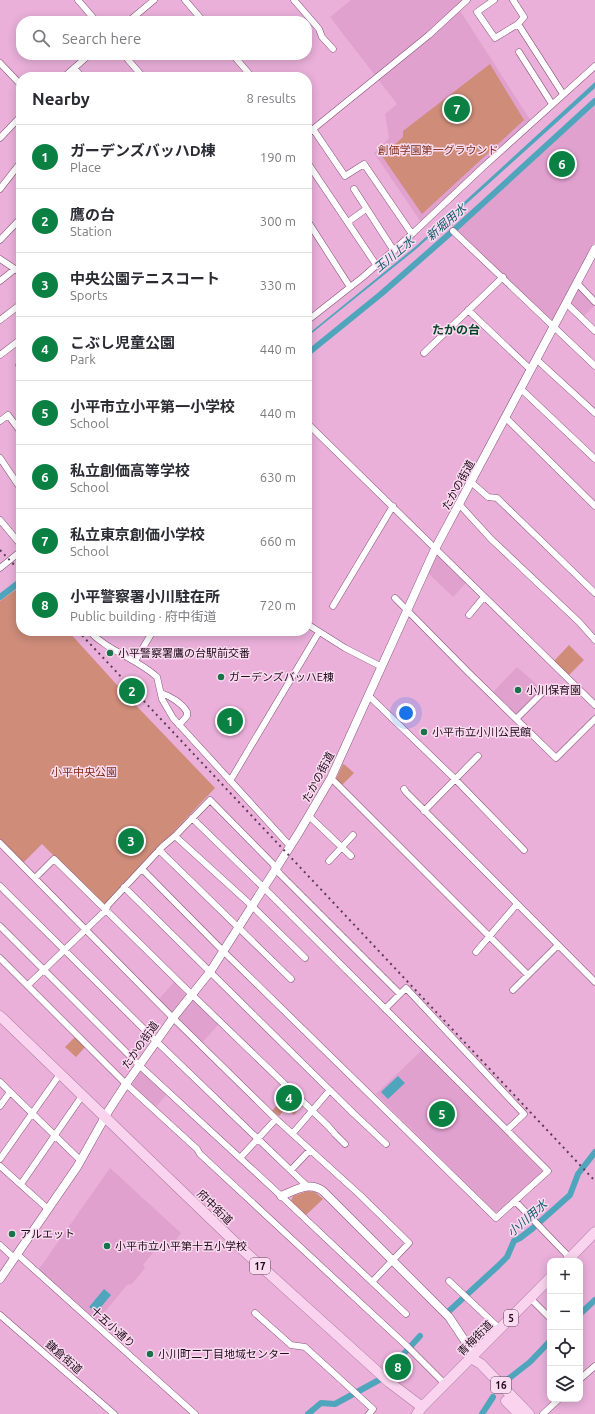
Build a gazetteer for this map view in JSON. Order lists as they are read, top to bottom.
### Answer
{
  "streets": {
    "main road": [
      "府中街道",
      "17",
      "5",
      "青梅街道",
      "16"
    ],
    "street": ["たかの街道", "十五小通り", "鎌倉街道"]
  },
  "crossings": [
    ["たかの街道", "府中街道"],
    ["たかの街道", "十五小通り"],
    ["府中街道", "青梅街道"],
    ["青梅街道", "16"]
  ],
  "districts": ["たかの台"],
  "water": ["新堀用水", "玉川上水", "小川用水"],
  "parks": ["創価学園第一グラウンド", "小平中央公園"],
  "places": [
    "小平警察署鷹の台駅前交番",
    "ガーデンズバッハE棟",
    "小川保育園",
    "小平市立小川公民館",
    "アルエット",
    "小平市立小平第十五小学校",
    "小川町二丁目地域センター"
  ],
  "page": {
    "search": "Search here",
    "heading": ["Nearby", "8 results"],
    "pins": [
      "7",
      "6",
      "2",
      "1",
      "3",
      "4",
      "5",
      "8"
    ],
    "list": [
      {
        "mark": "1",
        "name": "ガーデンズバッハD棟",
        "note": "Place",
        "value": "190 m"
      },
      {
        "mark": "2",
        "name": "鷹の台",
        "note": "Station",
        "value": "300 m"
      },
      {
        "mark": "3",
        "name": "中央公園テニスコート",
        "note": "Sports",
        "value": "330 m"
      },
      {
        "mark": "4",
        "name": "こぶし児童公園",
        "note": "Park",
        "value": "440 m"
      },
      {
        "mark": "5",
        "name": "小平市立小平第一小学校",
        "note": "School",
        "value": "440 m"
      },
      {
        "mark": "6",
        "name": "私立創価高等学校",
        "note": "School",
        "value": "630 m"
      },
      {
        "mark": "7",
        "name": "私立東京創価小学校",
        "note": "School",
        "value": "660 m"
      },
      {
        "mark": "8",
        "name": "小平警察署小川駐在所",
        "note": "Public building · 府中街道",
        "value": "720 m"
      }
    ],
    "map_buttons": ["+", "−"]
  }
}
